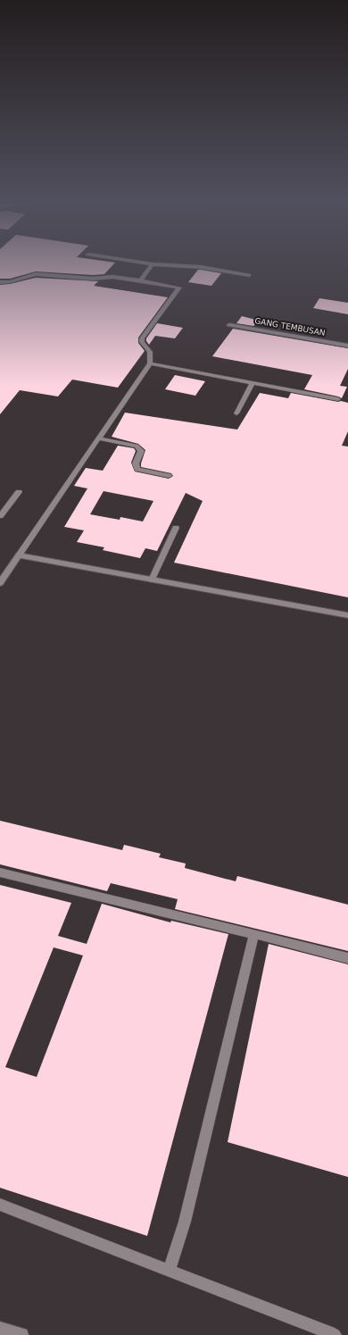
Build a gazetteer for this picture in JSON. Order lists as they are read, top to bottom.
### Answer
{
  "streets": {
    "street": ["GANG TEMBUSAN"]
  }
}
